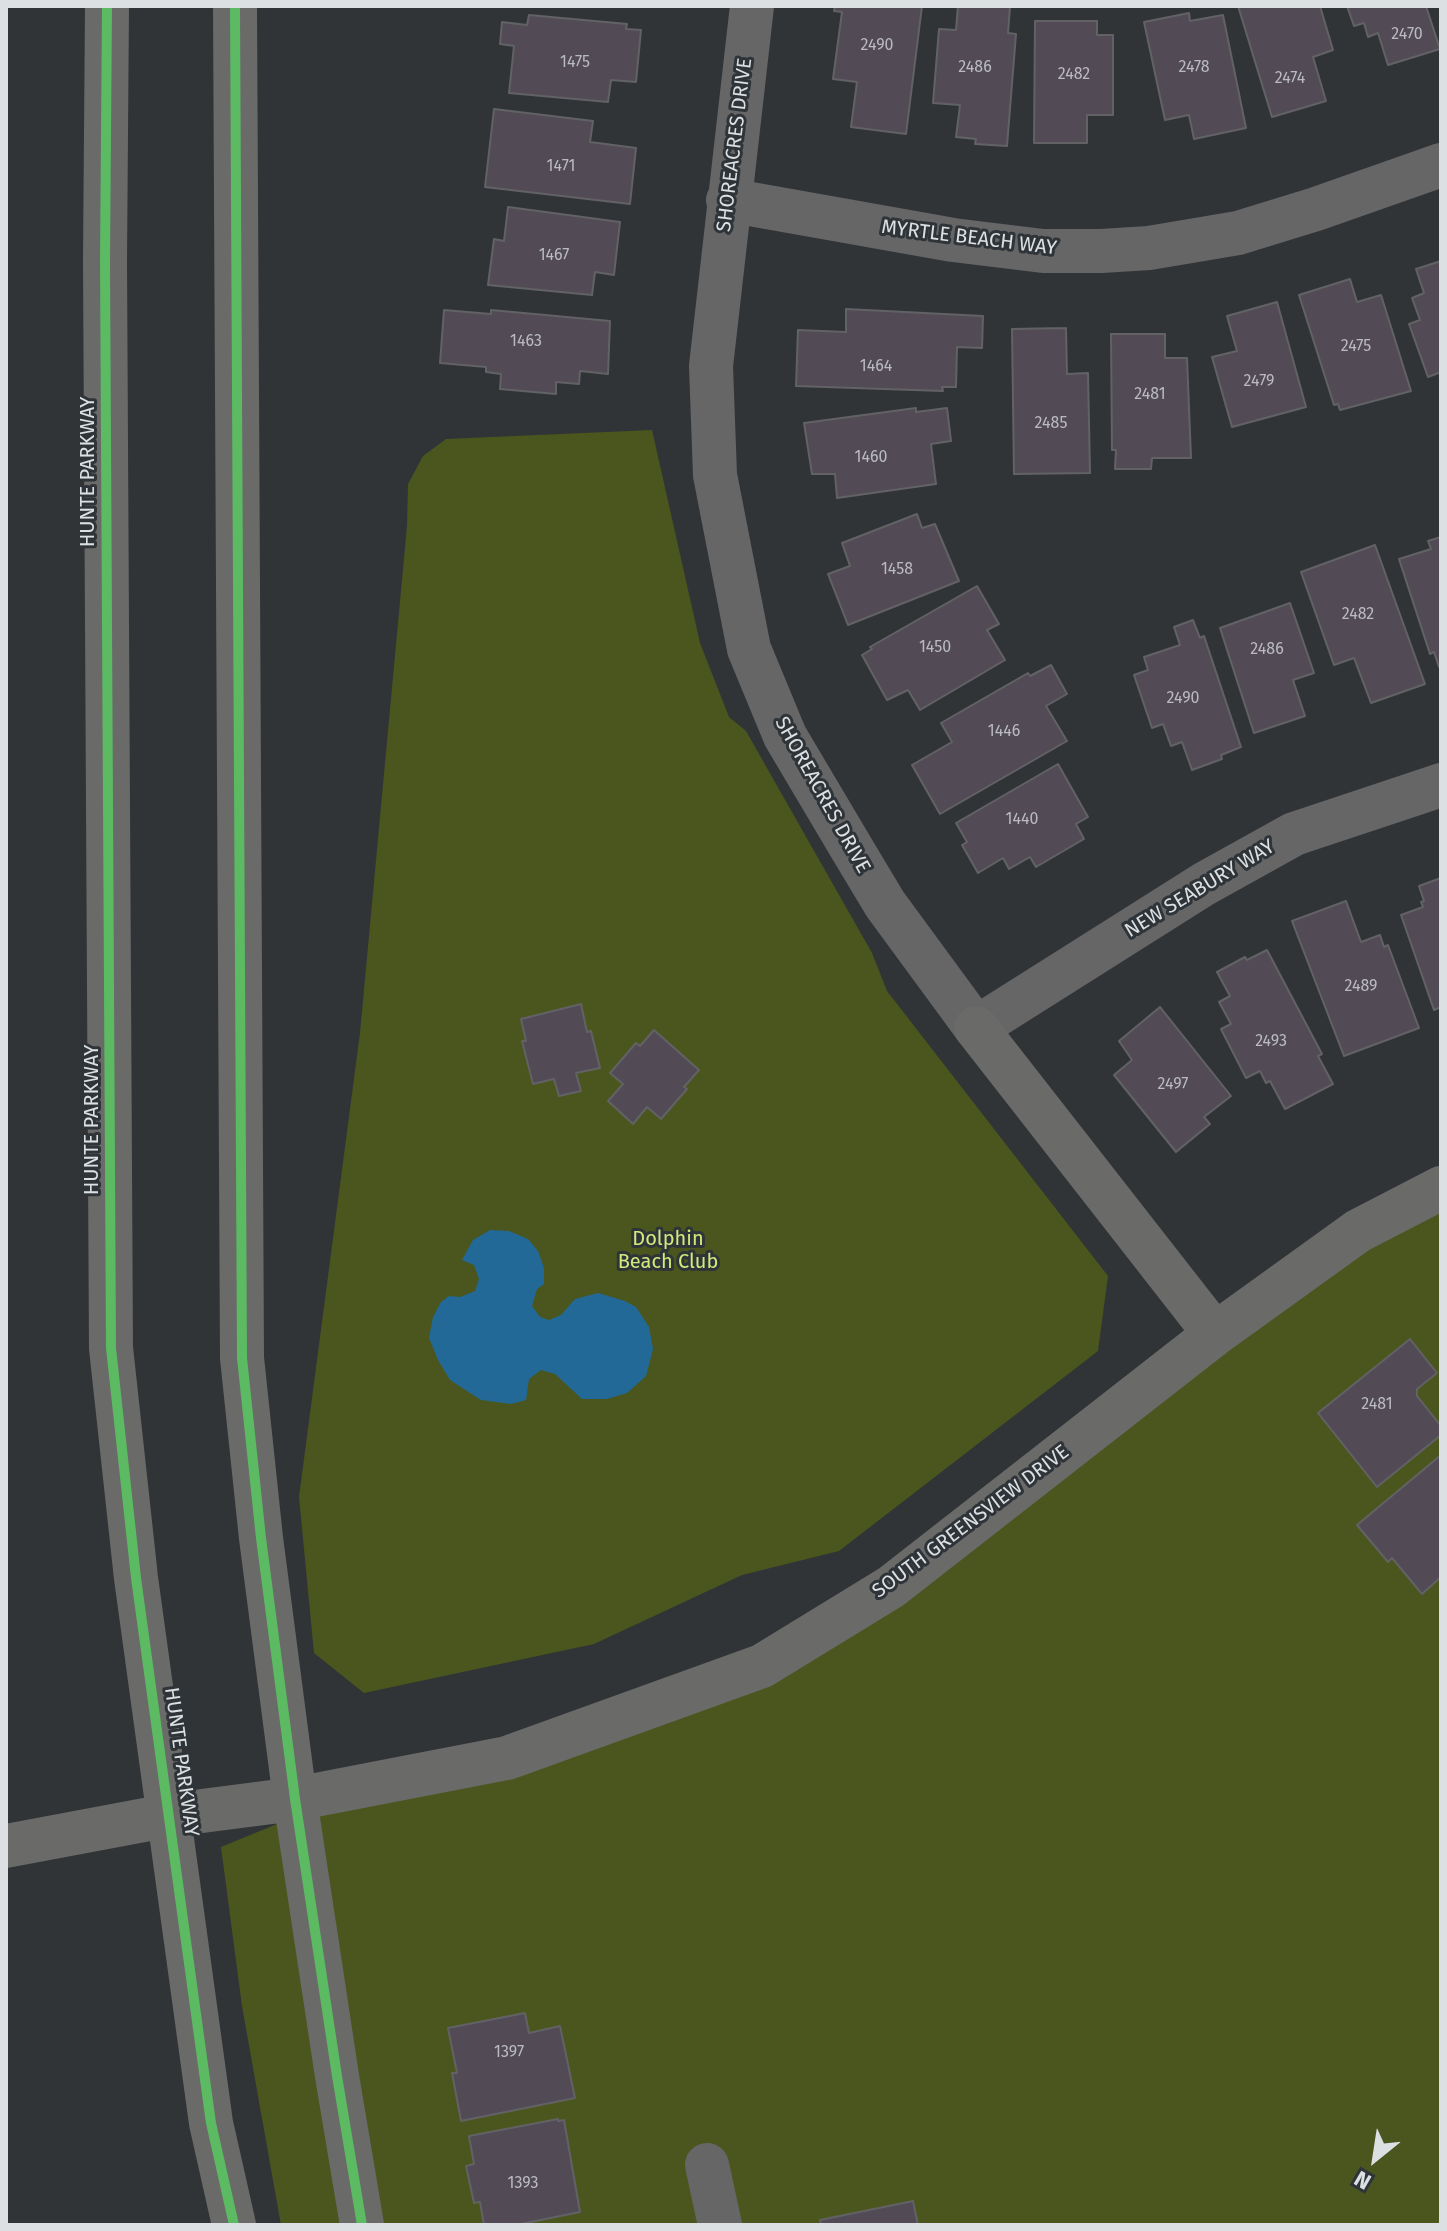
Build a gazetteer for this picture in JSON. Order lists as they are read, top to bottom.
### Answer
{
  "streets": {
    "main road": ["SHOREACRES DRIVE", "HUNTE PARKWAY", "SOUTH GREENSVIEW DRIVE"],
    "street": ["MYRTLE BEACH WAY", "NEW SEABURY WAY"]
  },
  "crossings": [
    ["SHOREACRES DRIVE", "MYRTLE BEACH WAY"],
    ["SHOREACRES DRIVE", "NEW SEABURY WAY"],
    ["SHOREACRES DRIVE", "SOUTH GREENSVIEW DRIVE"],
    ["HUNTE PARKWAY", "SOUTH GREENSVIEW DRIVE"]
  ],
  "parks": ["Dolphin Beach Club"],
  "house_numbers": [
    "2470",
    "2490",
    "1475",
    "2486",
    "2478",
    "2482",
    "2474",
    "1471",
    "1467",
    "1463",
    "2475",
    "1464",
    "2479",
    "2481",
    "2485",
    "1460",
    "1458",
    "2482",
    "1450",
    "2486",
    "2490",
    "1446",
    "1440",
    "2489",
    "2493",
    "2497",
    "2481",
    "1397",
    "1393"
  ],
  "north": "bottom left"
}
